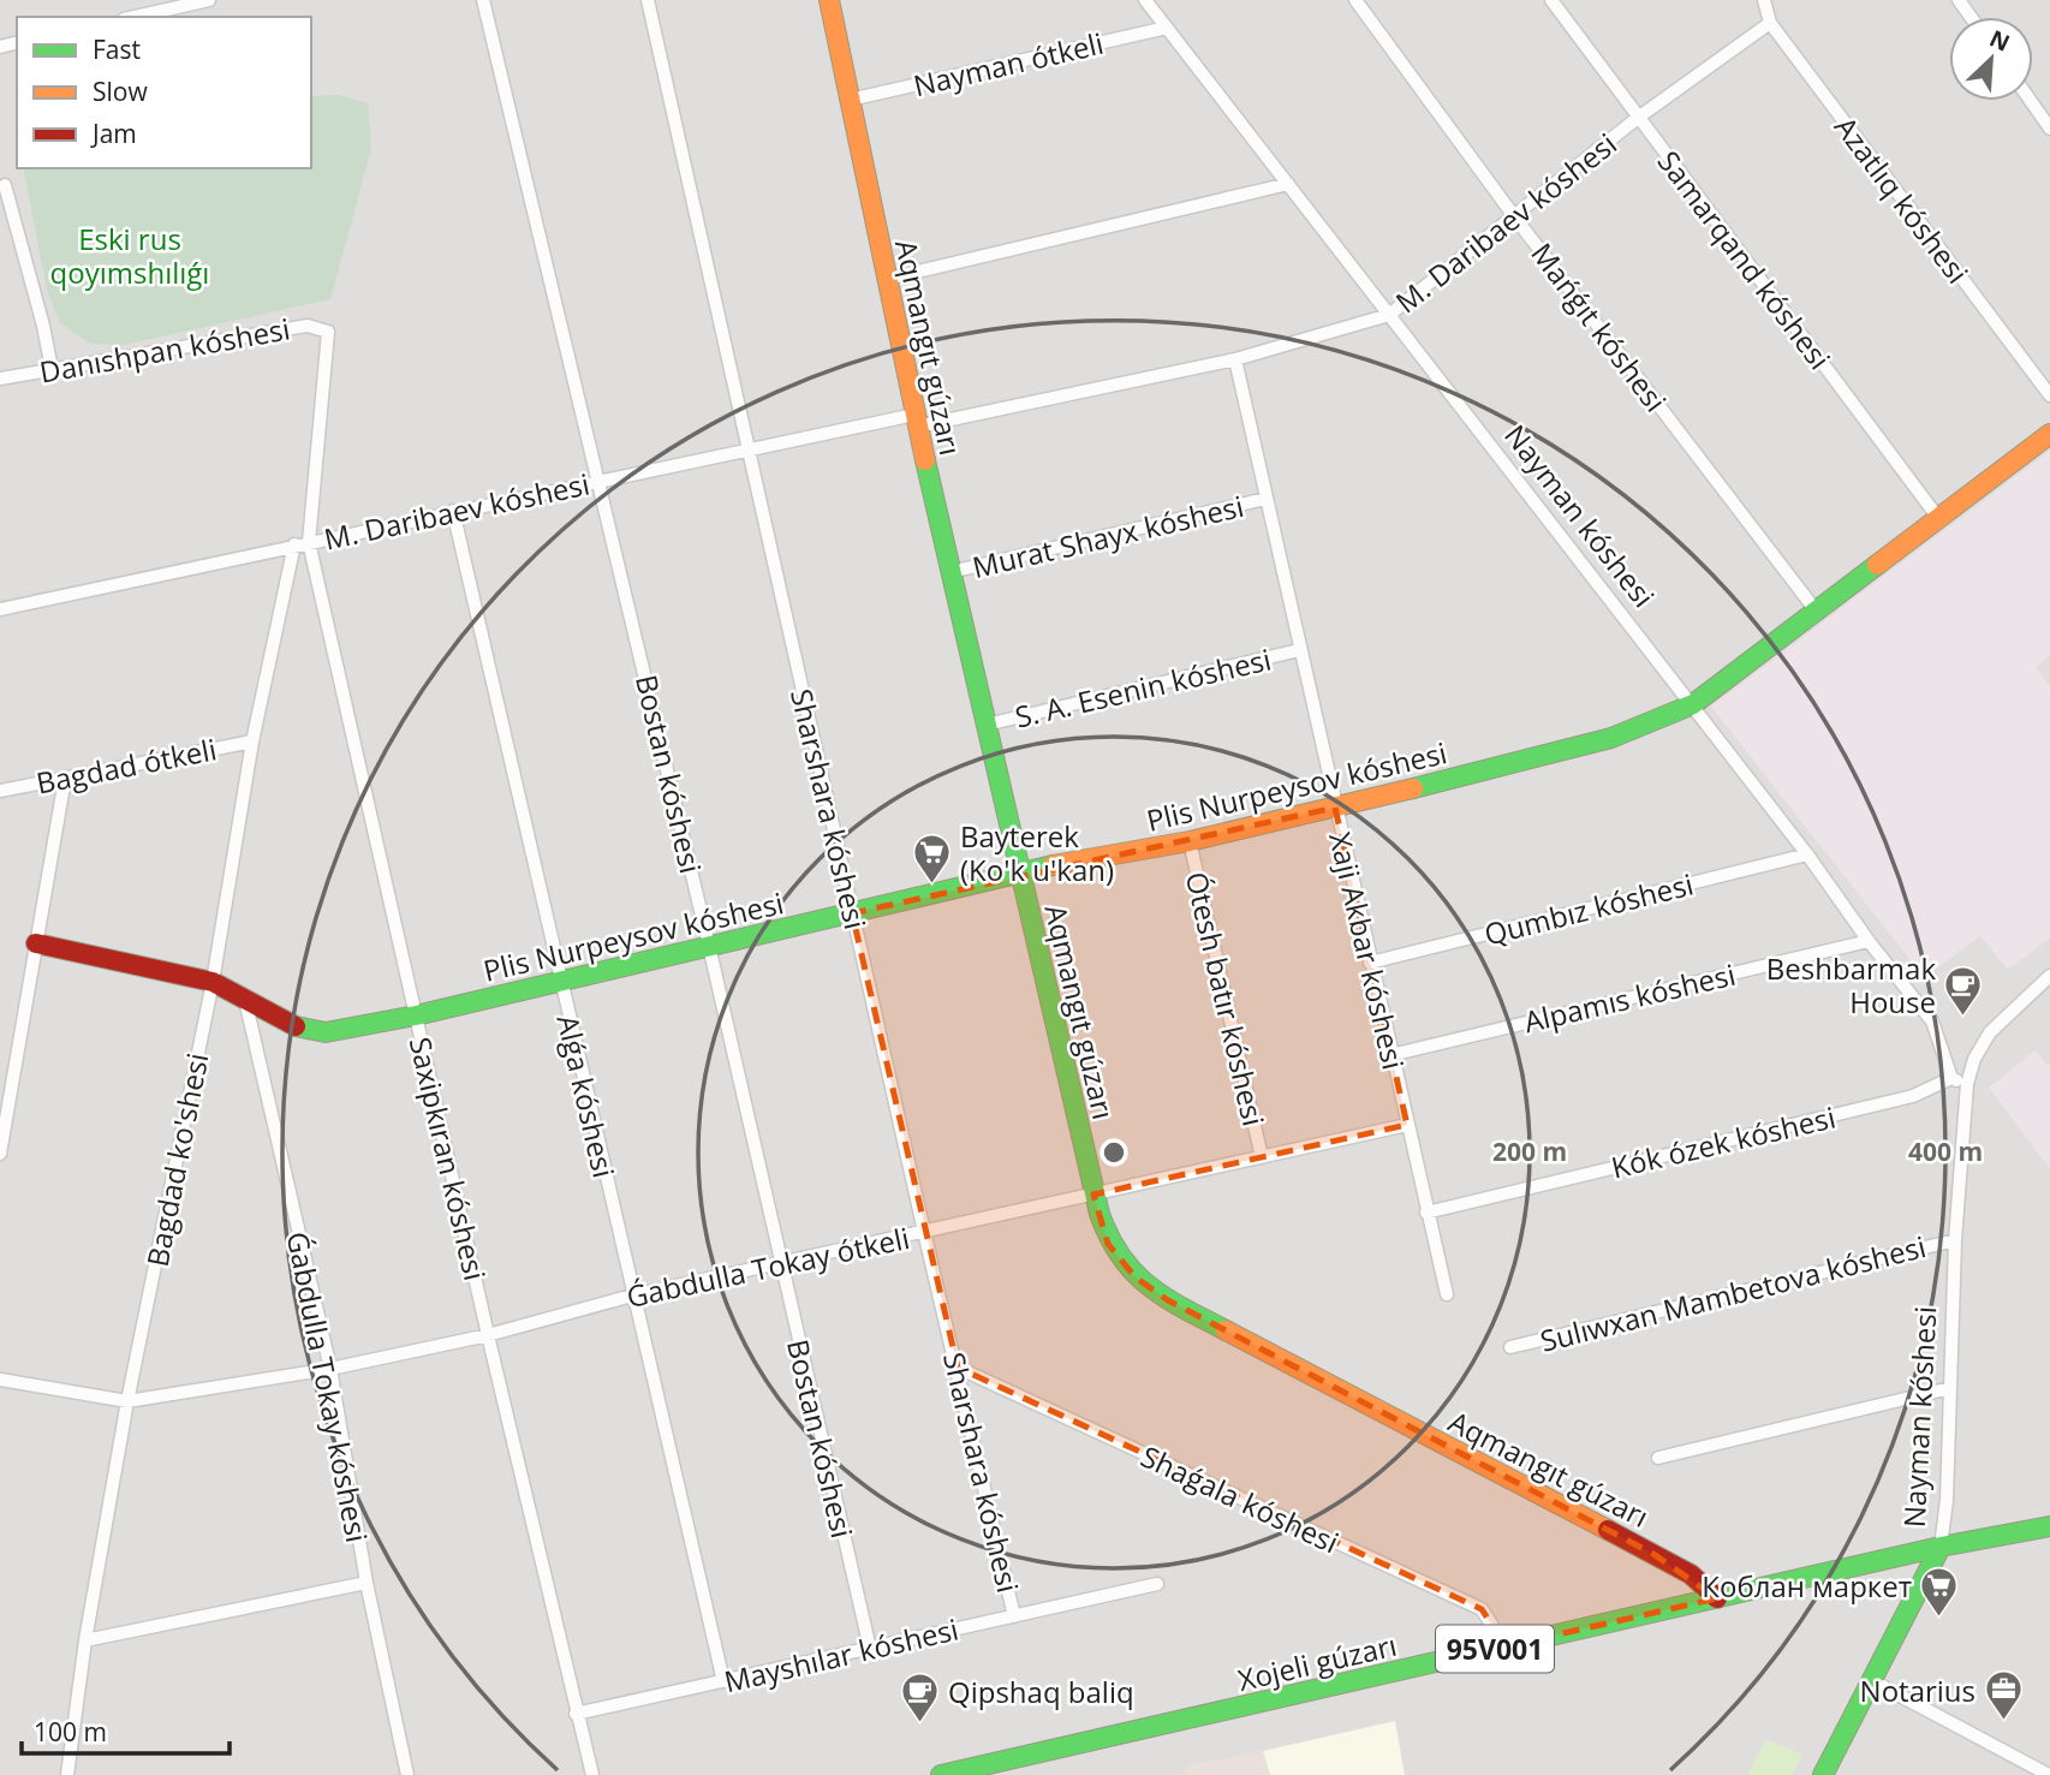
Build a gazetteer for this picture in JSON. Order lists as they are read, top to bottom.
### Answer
{
  "streets": {
    "street": [
      "Nayman ótkeli",
      "Azatlıq kóshesi",
      "M. Daribaev kóshesi",
      "Samarqand kóshesi",
      "Mańǵıt kóshesi",
      "Aqmangıt gúzarı",
      "Danıshpan kóshesi",
      "Nayman kóshesi",
      "Murat Shayx kóshesi",
      "S. A. Esenin kóshesi",
      "Bagdad ótkeli",
      "Bostan kóshesi",
      "Plis Nurpeysov kóshesi",
      "Sharshara kóshesi",
      "Qumbız kóshesi",
      "Xaji Akbar kóshesi",
      "Alpamıs kóshesi",
      "Ótesh batır kóshesi",
      "Alǵa kóshesi",
      "Kók ózek kóshesi",
      "Saxipkıran kóshesi",
      "Bagdad ko'shesi",
      "Ǵabdulla Tokay ótkeli",
      "Sulıwxan Mambetova kóshesi",
      "Ǵabdulla Tokay kóshesi",
      "Shaǵala kóshesi",
      "95V001",
      "Mayshılar kóshesi",
      "Xojeli gúzarı"
    ]
  },
  "crossings": [
    ["Nayman ótkeli", "Aqmangıt gúzarı"],
    ["Nayman ótkeli", "Nayman kóshesi"],
    ["Azatlıq kóshesi", "M. Daribaev kóshesi"],
    ["M. Daribaev kóshesi", "Samarqand kóshesi"],
    ["M. Daribaev kóshesi", "Mańǵıt kóshesi"],
    ["M. Daribaev kóshesi", "Aqmangıt gúzarı"],
    ["M. Daribaev kóshesi", "Nayman kóshesi"],
    ["M. Daribaev kóshesi", "Bostan kóshesi"],
    ["M. Daribaev kóshesi", "Sharshara kóshesi"],
    ["M. Daribaev kóshesi", "Xaji Akbar kóshesi"],
    ["M. Daribaev kóshesi", "Alǵa kóshesi"],
    ["M. Daribaev kóshesi", "Saxipkıran kóshesi"],
    ["M. Daribaev kóshesi", "Bagdad ko'shesi"],
    ["Samarqand kóshesi", "Plis Nurpeysov kóshesi"],
    ["Mańǵıt kóshesi", "Plis Nurpeysov kóshesi"],
    ["Aqmangıt gúzarı", "Murat Shayx kóshesi"],
    ["Aqmangıt gúzarı", "S. A. Esenin kóshesi"],
    ["Aqmangıt gúzarı", "Plis Nurpeysov kóshesi"],
    ["Aqmangıt gúzarı", "Ǵabdulla Tokay ótkeli"],
    ["Aqmangıt gúzarı", "Xojeli gúzarı"],
    ["Danıshpan kóshesi", "Saxipkıran kóshesi"],
    ["Nayman kóshesi", "Plis Nurpeysov kóshesi"],
    ["Nayman kóshesi", "Qumbız kóshesi"],
    ["Nayman kóshesi", "Alpamıs kóshesi"],
    ["Nayman kóshesi", "Kók ózek kóshesi"],
    ["Nayman kóshesi", "Sulıwxan Mambetova kóshesi"],
    ["Nayman kóshesi", "Xojeli gúzarı"],
    ["Murat Shayx kóshesi", "Xaji Akbar kóshesi"],
    ["S. A. Esenin kóshesi", "Xaji Akbar kóshesi"],
    ["Bagdad ótkeli", "Bagdad ko'shesi"],
    ["Bostan kóshesi", "Plis Nurpeysov kóshesi"],
    ["Bostan kóshesi", "Ǵabdulla Tokay ótkeli"],
    ["Bostan kóshesi", "Mayshılar kóshesi"],
    ["Plis Nurpeysov kóshesi", "Sharshara kóshesi"],
    ["Plis Nurpeysov kóshesi", "Xaji Akbar kóshesi"],
    ["Plis Nurpeysov kóshesi", "Ótesh batır kóshesi"],
    ["Plis Nurpeysov kóshesi", "Alǵa kóshesi"],
    ["Plis Nurpeysov kóshesi", "Saxipkıran kóshesi"],
    ["Plis Nurpeysov kóshesi", "Bagdad ko'shesi"],
    ["Plis Nurpeysov kóshesi", "Ǵabdulla Tokay kóshesi"],
    ["Sharshara kóshesi", "Ǵabdulla Tokay ótkeli"],
    ["Sharshara kóshesi", "Shaǵala kóshesi"],
    ["Sharshara kóshesi", "Mayshılar kóshesi"],
    ["Qumbız kóshesi", "Xaji Akbar kóshesi"],
    ["Xaji Akbar kóshesi", "Alpamıs kóshesi"],
    ["Xaji Akbar kóshesi", "Kók ózek kóshesi"],
    ["Xaji Akbar kóshesi", "Ǵabdulla Tokay ótkeli"],
    ["Ótesh batır kóshesi", "Ǵabdulla Tokay ótkeli"],
    ["Alǵa kóshesi", "Ǵabdulla Tokay ótkeli"],
    ["Alǵa kóshesi", "Mayshılar kóshesi"],
    ["Saxipkıran kóshesi", "Ǵabdulla Tokay ótkeli"],
    ["Saxipkıran kóshesi", "Mayshılar kóshesi"],
    ["Bagdad ko'shesi", "Ǵabdulla Tokay ótkeli"],
    ["Ǵabdulla Tokay ótkeli", "Ǵabdulla Tokay kóshesi"],
    ["Shaǵala kóshesi", "Xojeli gúzarı"]
  ],
  "parks": ["Eski rus qoyımshılıǵı"],
  "places": {
    "supermarket": ["Bayterek (Ko'k u'kan)", "Коблан маркет"],
    "cafe": ["Beshbarmak House", "Qipshaq baliq"],
    "office": ["Notarius"]
  },
  "legend": ["Fast", "Slow", "Jam"],
  "scale_bar": "100 m",
  "north": "top right",
  "rings": ["200 m", "400 m"]
}
